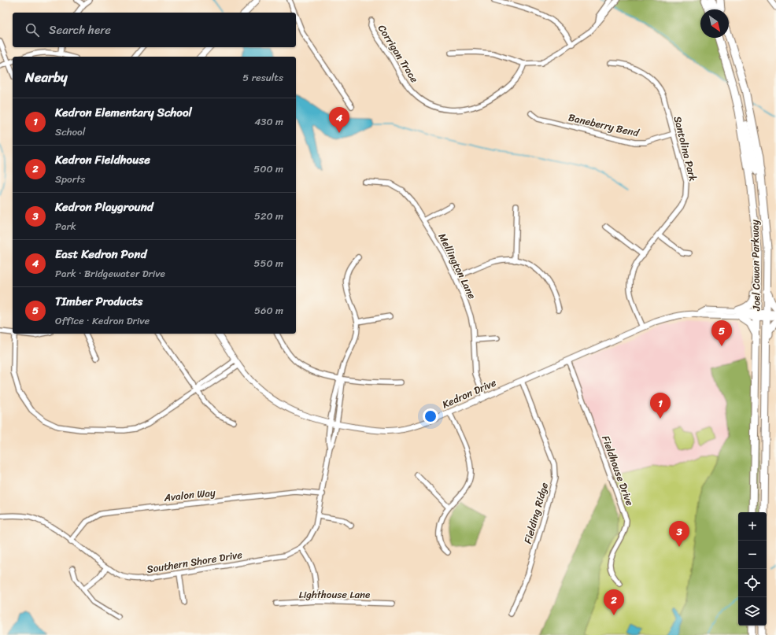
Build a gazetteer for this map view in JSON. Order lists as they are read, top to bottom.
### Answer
{
  "streets": {
    "main road": ["Joel Cowan Parkway"],
    "street": [
      "Corrigan Trace",
      "Baneberry Bend",
      "Santolina Park",
      "Mellington Lane",
      "Kedron Drive",
      "Fieldhouse Drive",
      "Avalon Way",
      "Fielding Ridge",
      "Southern Shore Drive",
      "Lighthouse Lane"
    ]
  },
  "crossings": [
    ["Baneberry Bend", "Santolina Park"],
    ["Santolina Park", "Kedron Drive"],
    ["Joel Cowan Parkway", "Kedron Drive"],
    ["Mellington Lane", "Kedron Drive"],
    ["Kedron Drive", "Fieldhouse Drive"],
    ["Kedron Drive", "Fielding Ridge"],
    ["Kedron Drive", "Southern Shore Drive"],
    ["Avalon Way", "Southern Shore Drive"]
  ],
  "north": "bottom right",
  "page": {
    "search": "Search here",
    "heading": ["Nearby", "5 results"],
    "list": [
      {
        "mark": "1",
        "name": "Kedron Elementary School",
        "note": "School",
        "value": "430 m"
      },
      {
        "mark": "2",
        "name": "Kedron Fieldhouse",
        "note": "Sports",
        "value": "500 m"
      },
      {
        "mark": "3",
        "name": "Kedron Playground",
        "note": "Park",
        "value": "520 m"
      },
      {
        "mark": "4",
        "name": "East Kedron Pond",
        "note": "Park · Bridgewater Drive",
        "value": "550 m"
      },
      {
        "mark": "5",
        "name": "TImber Products",
        "note": "Office · Kedron Drive",
        "value": "560 m"
      }
    ],
    "pins": [
      "4",
      "5",
      "1",
      "3",
      "2"
    ],
    "map_buttons": ["+", "−"]
  }
}
